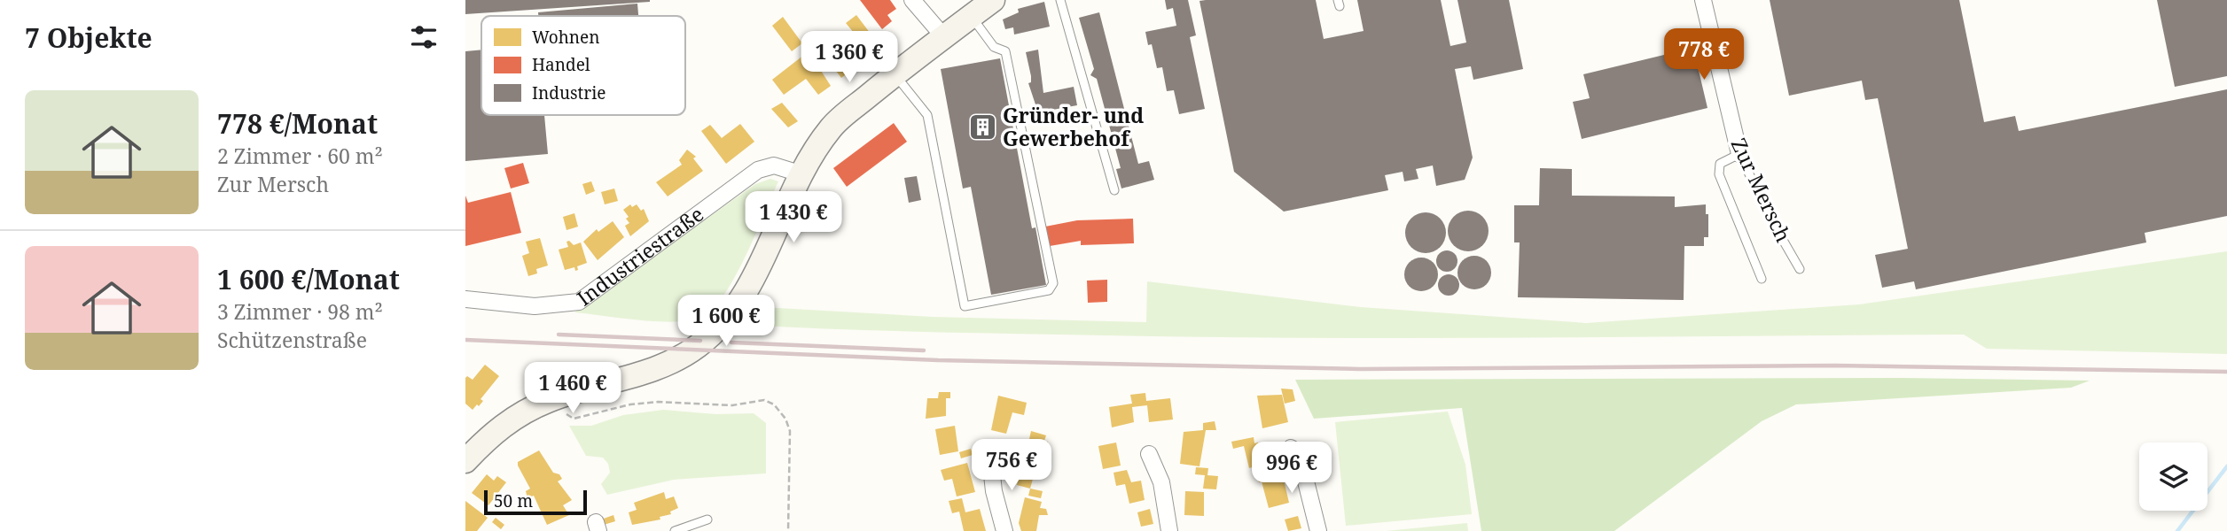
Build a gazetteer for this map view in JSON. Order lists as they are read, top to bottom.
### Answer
{
  "streets": {
    "street": ["Zur Mersch", "Industriestraße"]
  },
  "places": {
    "building": ["Gründer- und Gewerbehof"]
  },
  "legend": ["Wohnen", "Handel", "Industrie"],
  "scale_bar": "50 m",
  "page": {
    "heading": "7 Objekte",
    "price": [
      "778 €",
      "1 360 €",
      "1 430 €",
      "1 600 €",
      "1 460 €",
      "756 €",
      "996 €"
    ],
    "list": [
      {
        "name": "778 €/Monat",
        "note": "2 Zimmer · 60 m² · Zur Mersch"
      },
      {
        "name": "1 600 €/Monat",
        "note": "3 Zimmer · 98 m² · Schützenstraße"
      }
    ],
    "scale": "50 m"
  }
}
